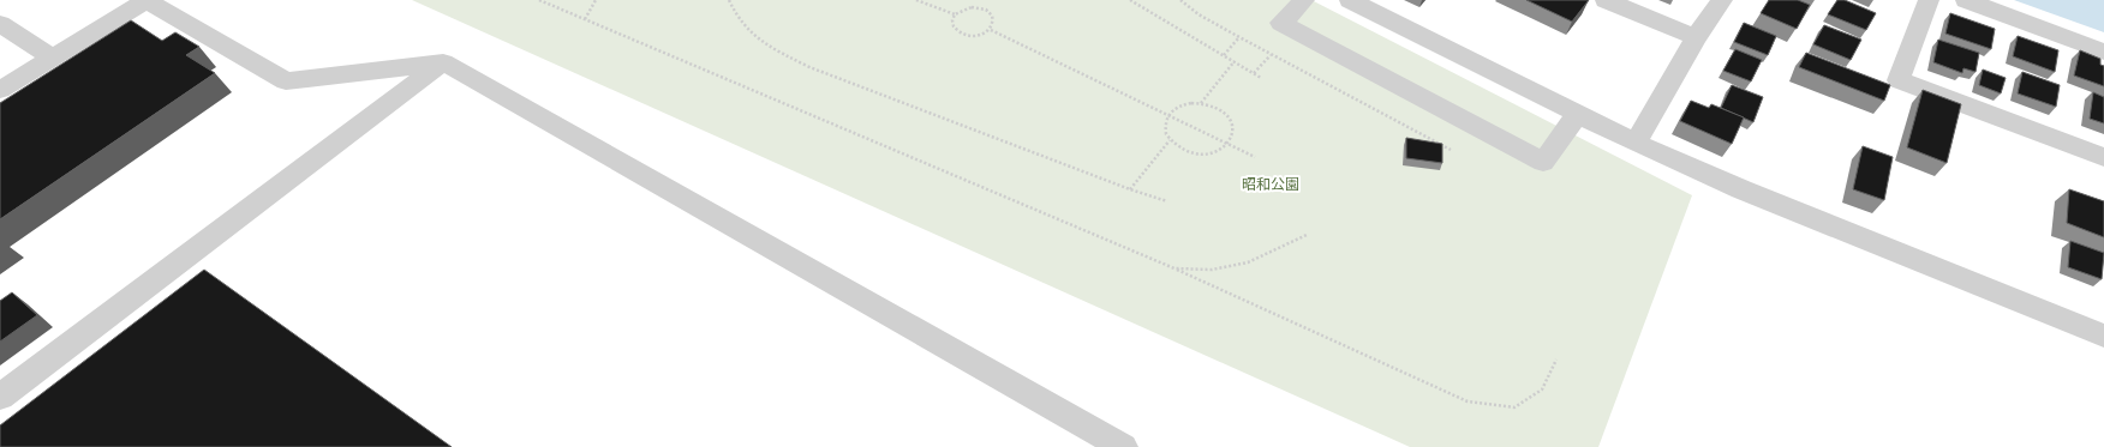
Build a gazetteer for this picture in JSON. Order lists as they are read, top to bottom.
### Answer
{
  "parks": ["昭和公園"]
}
